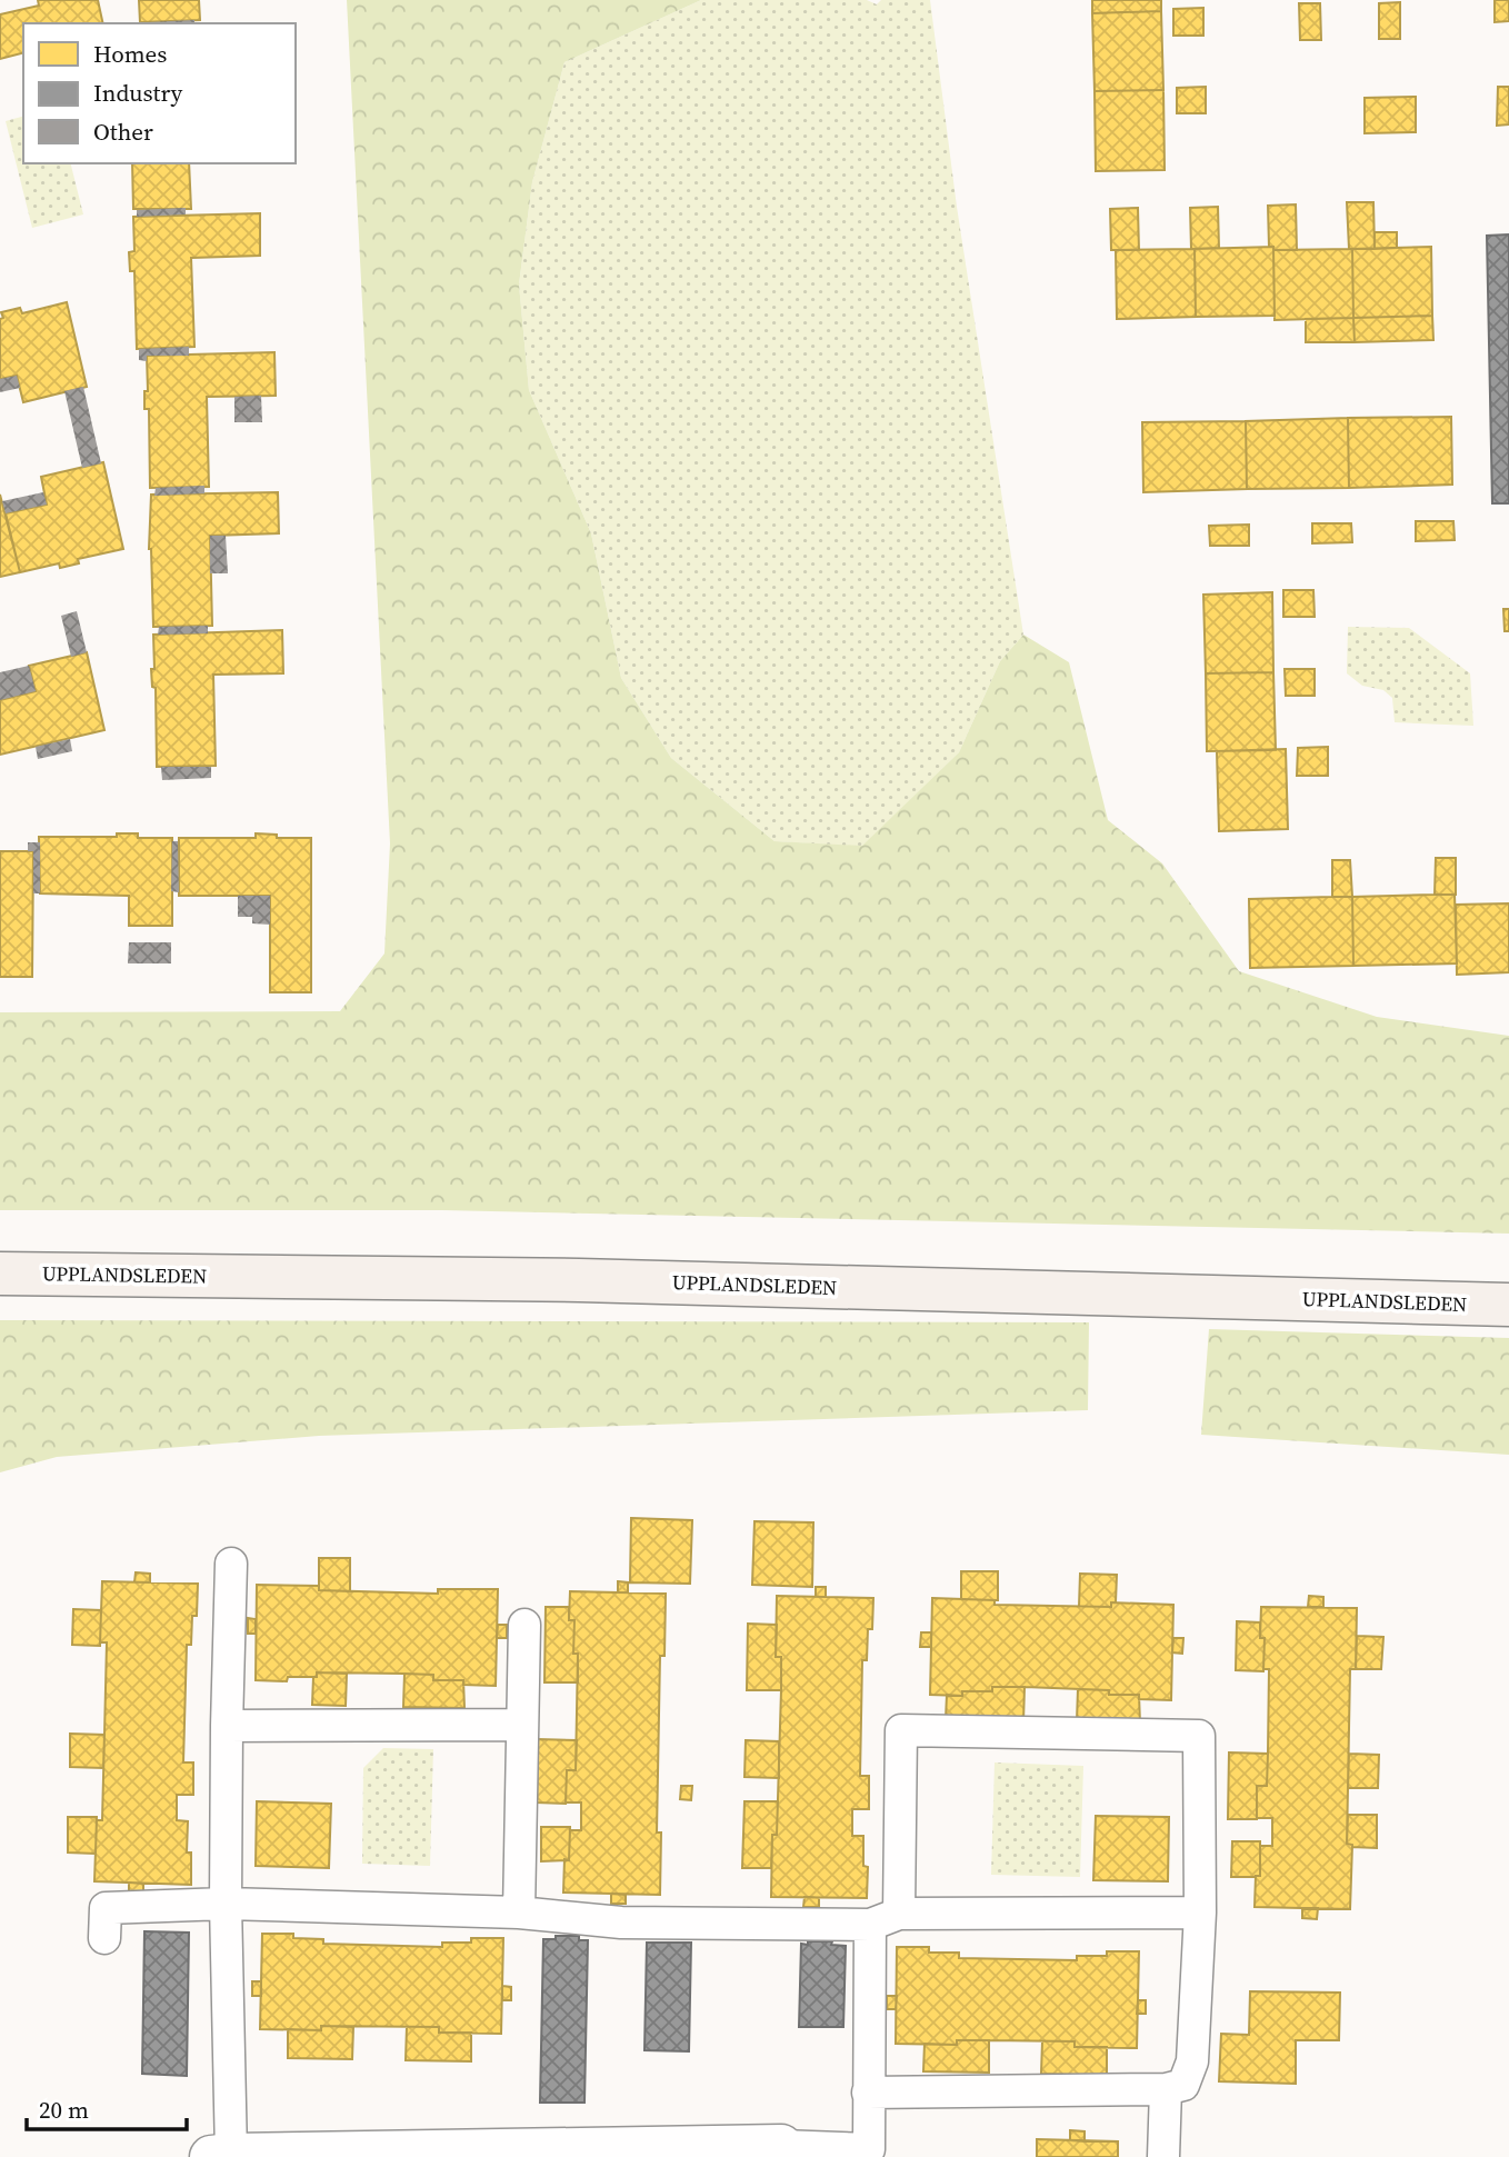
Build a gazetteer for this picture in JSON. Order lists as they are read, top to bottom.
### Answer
{
  "streets": {
    "street": ["UPPLANDSLEDEN"]
  },
  "legend": ["Homes", "Industry", "Other"],
  "scale_bar": "20 m"
}
